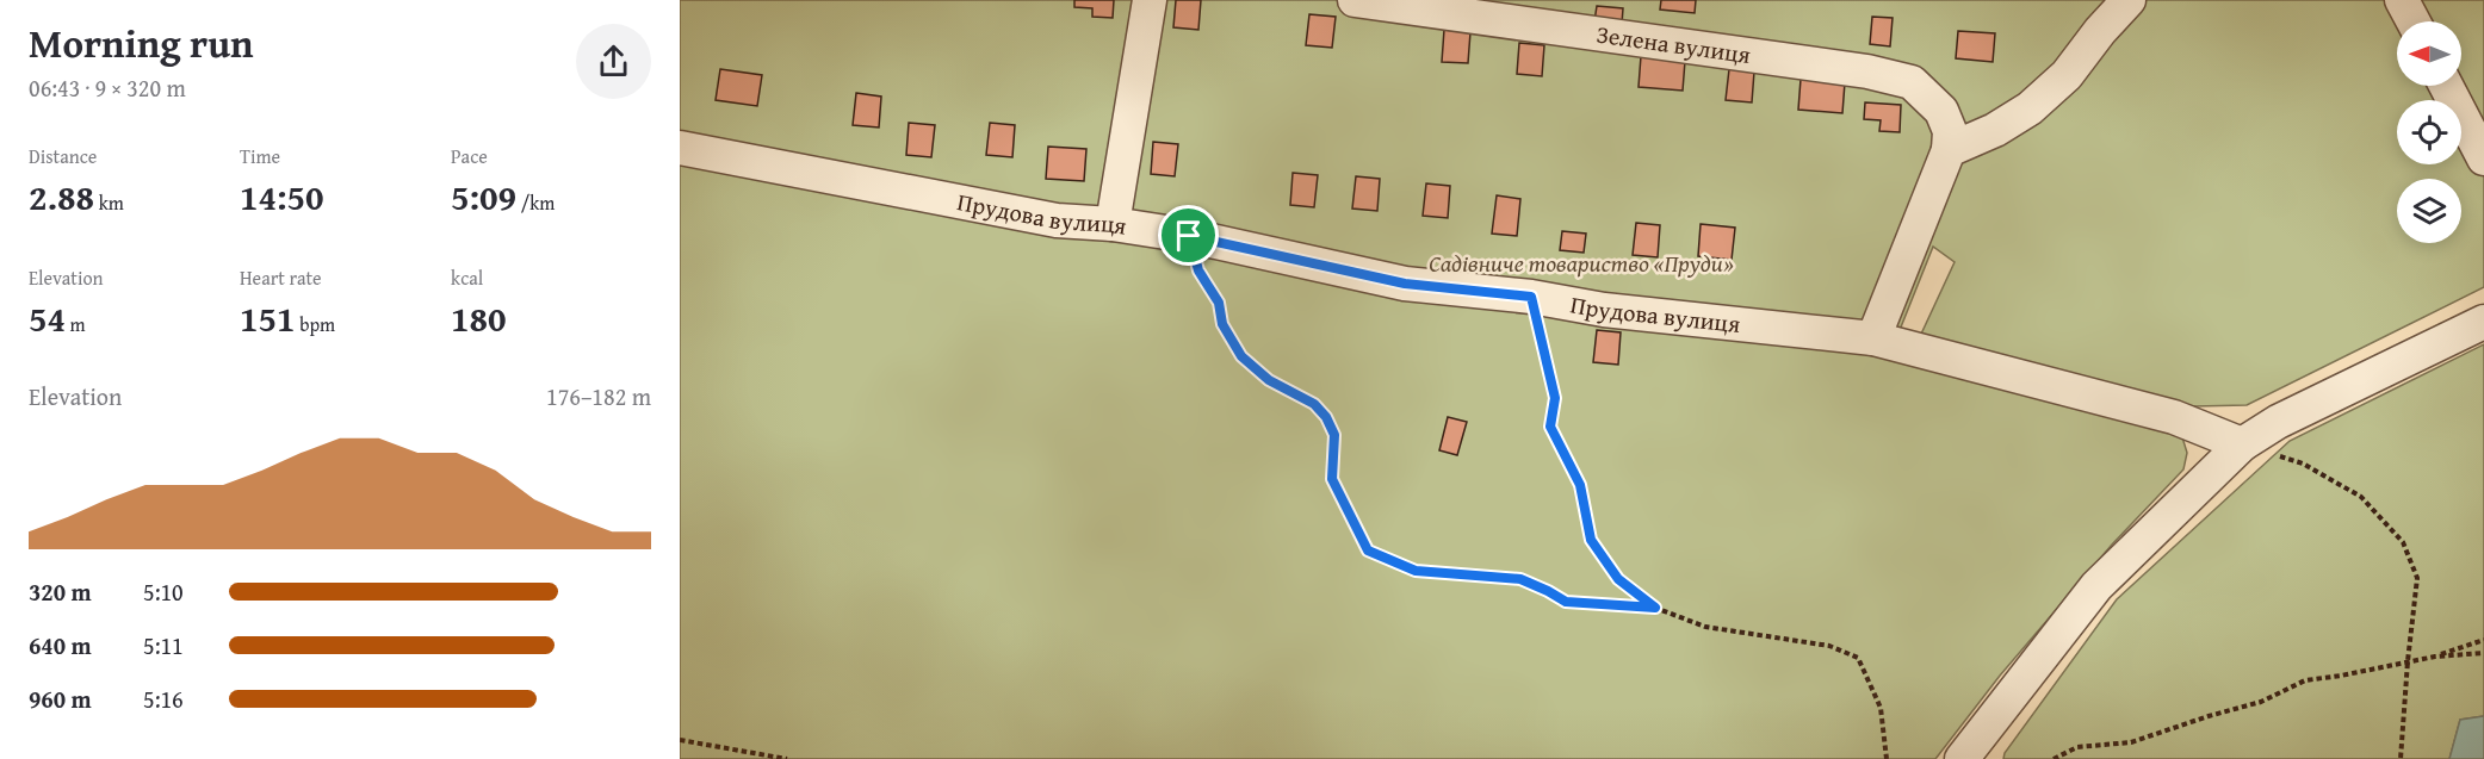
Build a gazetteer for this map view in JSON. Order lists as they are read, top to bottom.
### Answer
{
  "streets": {
    "street": ["Зелена вулиця", "Прудова вулиця"]
  },
  "parks": ["Садівниче товариство «Пруди»"],
  "north": "left",
  "page": {
    "heading": ["Morning run", "06:43 · 9 × 320 m"],
    "stats": [
      ["Distance", "2.88 km"],
      ["Time", "14:50"],
      ["Pace", "5:09 /km"],
      ["Elevation", "54 m"],
      ["Heart rate", "151 bpm"],
      ["kcal", "180"]
    ],
    "chart": ["Elevation", "176–182 m"],
    "list": [
      {
        "name": "320 m",
        "note": "5:10"
      },
      {
        "name": "640 m",
        "note": "5:11"
      },
      {
        "name": "960 m",
        "note": "5:16"
      }
    ]
  }
}
